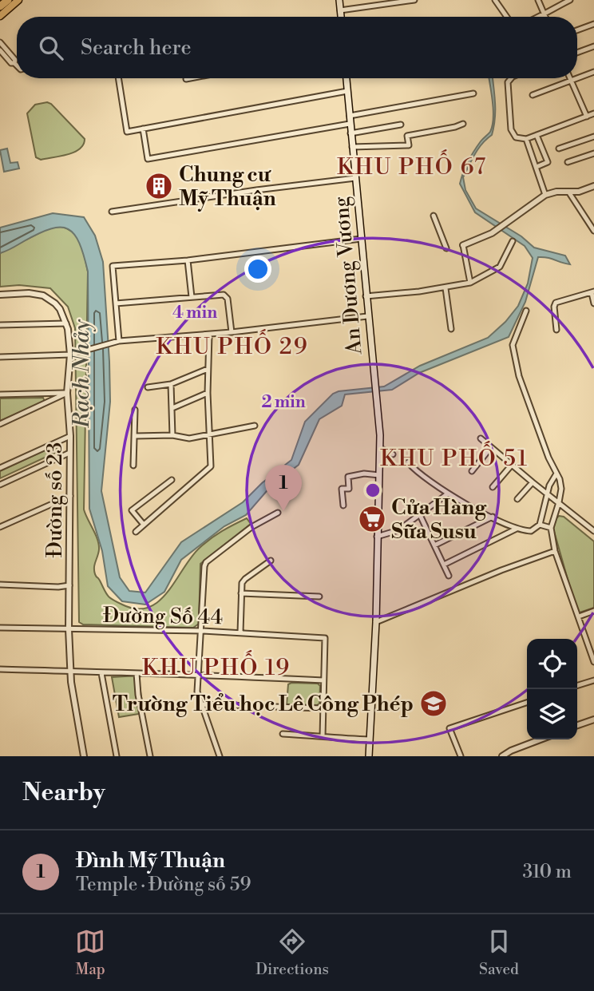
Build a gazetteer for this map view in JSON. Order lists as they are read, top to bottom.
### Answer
{
  "streets": {
    "main road": ["An Dương Vương"],
    "street": ["Đường số 23", "Đường Số 44"]
  },
  "crossings": [
    ["Đường số 23", "Đường Số 44"]
  ],
  "districts": [
    "KHU PHỐ 67",
    "KHU PHỐ 29",
    "KHU PHỐ 51",
    "KHU PHỐ 19"
  ],
  "water": ["Rạch Nhảy"],
  "places": {
    "building": ["Chung cư Mỹ Thuận"],
    "supermarket": ["Cửa Hàng Sữa Susu"],
    "school or university": ["Trường Tiểu học Lê Công Phép"]
  },
  "page": {
    "search": "Search here",
    "pins": "1",
    "heading": "Nearby",
    "list": [
      {
        "mark": "1",
        "name": "Đình Mỹ Thuận",
        "note": "Temple · Đường số 59",
        "value": "310 m"
      }
    ],
    "nav": ["Map", "Directions", "Saved"]
  },
  "rings": ["4 min", "2 min"]
}
